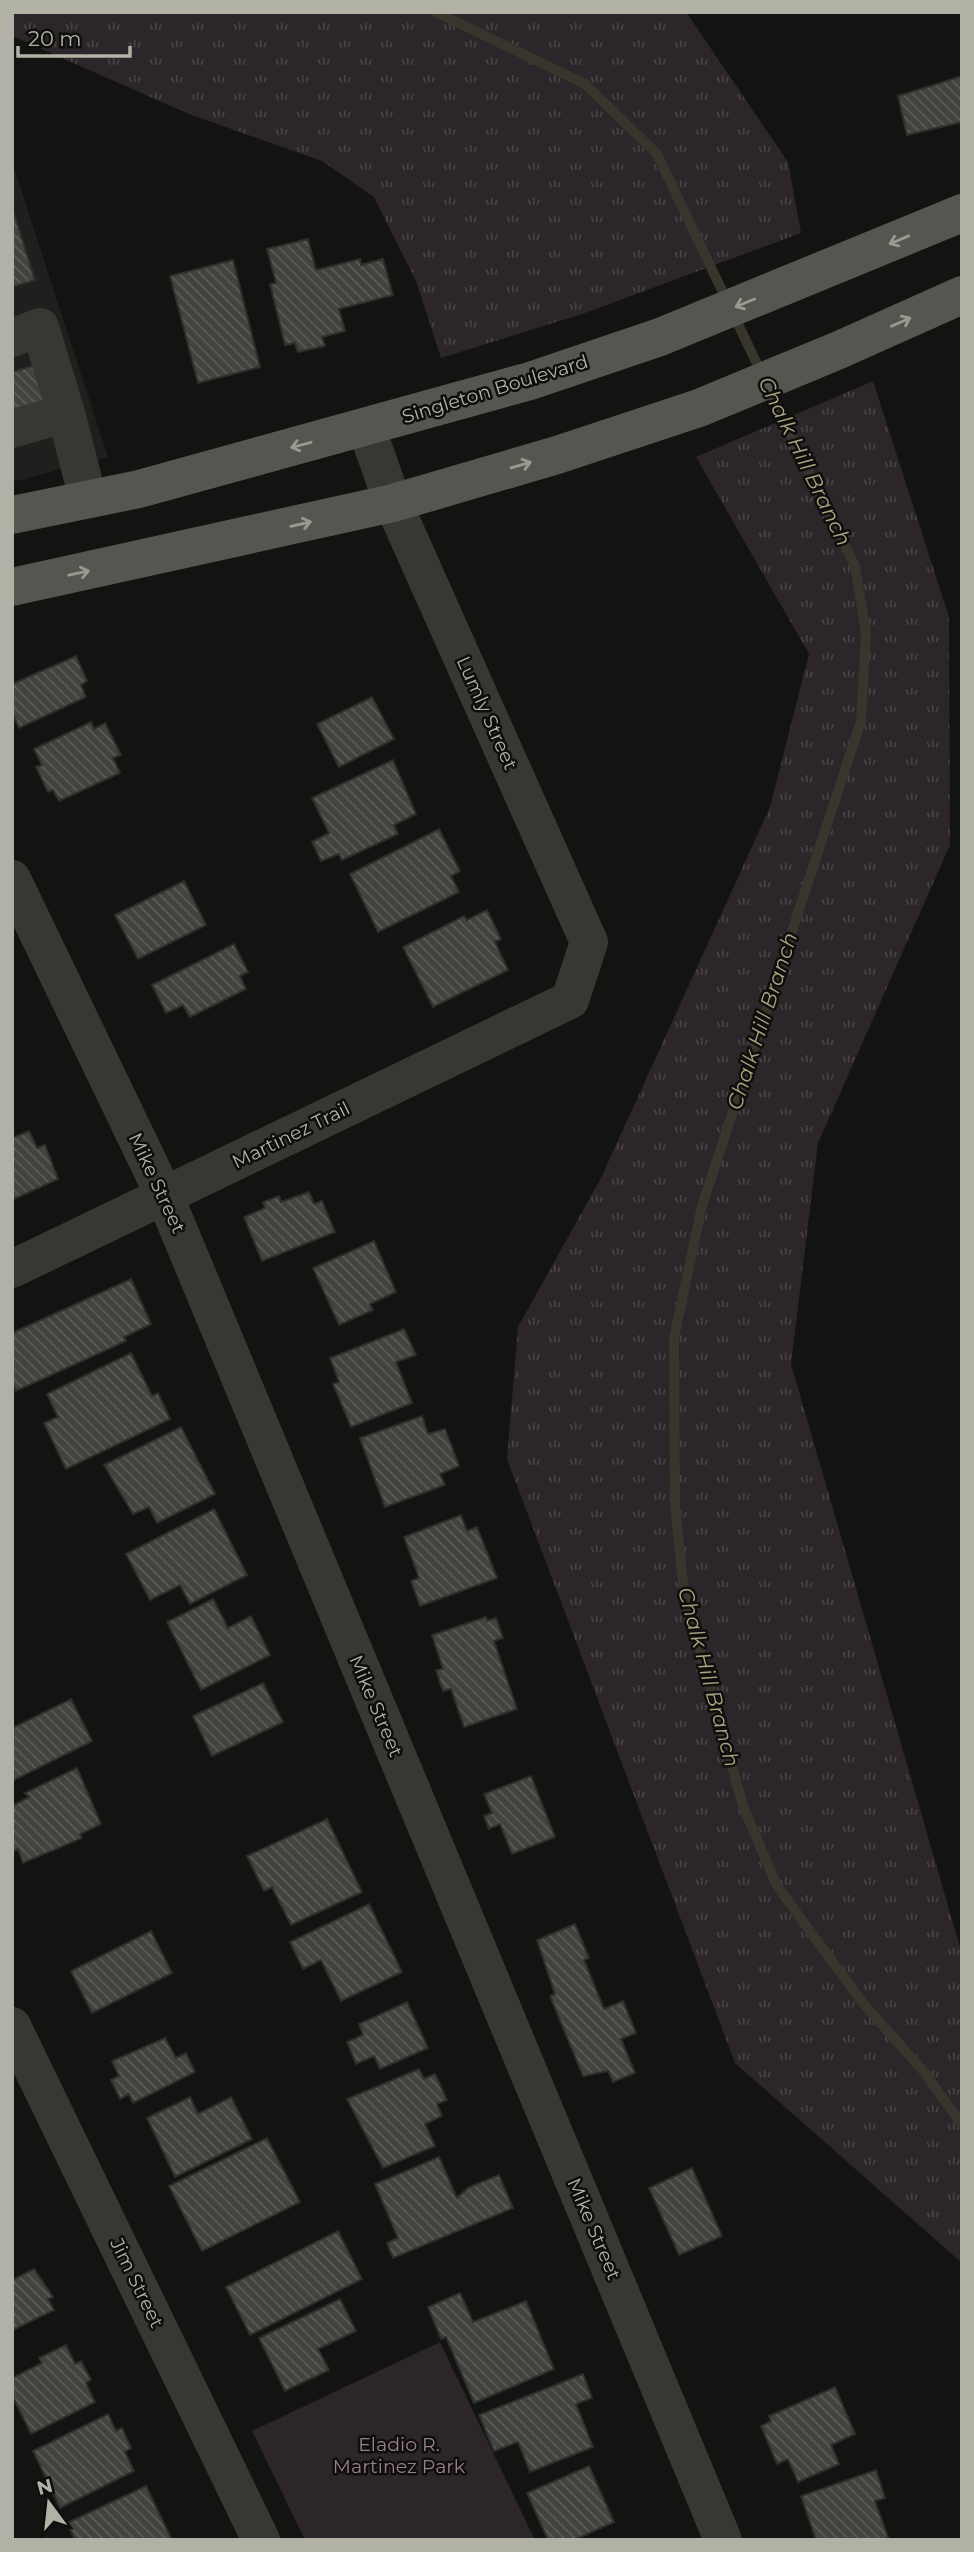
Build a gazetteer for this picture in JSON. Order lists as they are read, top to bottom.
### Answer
{
  "streets": {
    "main road": ["Singleton Boulevard"],
    "street": [
      "Lumly Street",
      "Martinez Trail",
      "Mike Street",
      "Jim Street"
    ]
  },
  "crossings": [
    ["Singleton Boulevard", "Lumly Street"],
    ["Lumly Street", "Martinez Trail"],
    ["Martinez Trail", "Mike Street"]
  ],
  "water": ["Chalk Hill Branch"],
  "parks": ["Eladio R. Martinez Park"],
  "scale_bar": "20 m",
  "north": "top"
}
